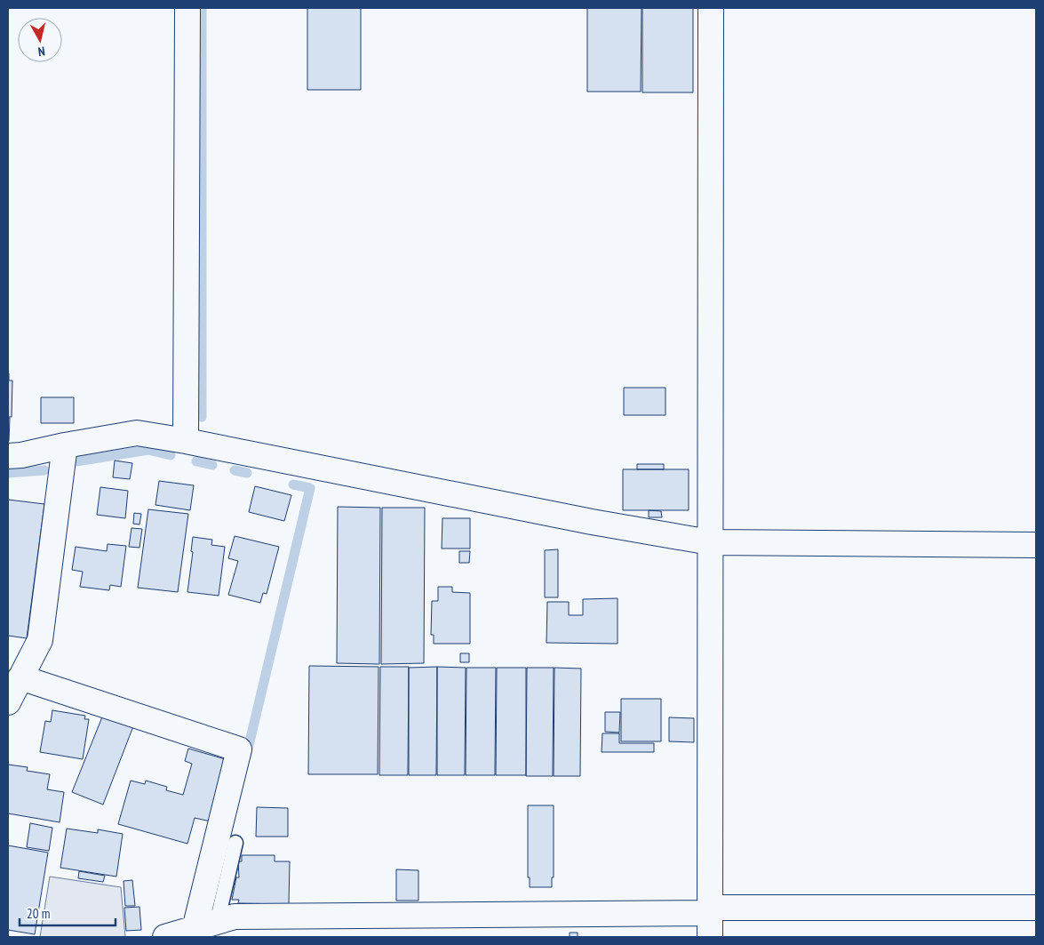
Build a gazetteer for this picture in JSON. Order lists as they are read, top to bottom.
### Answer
{
  "scale_bar": "20 m",
  "north": "bottom"
}
